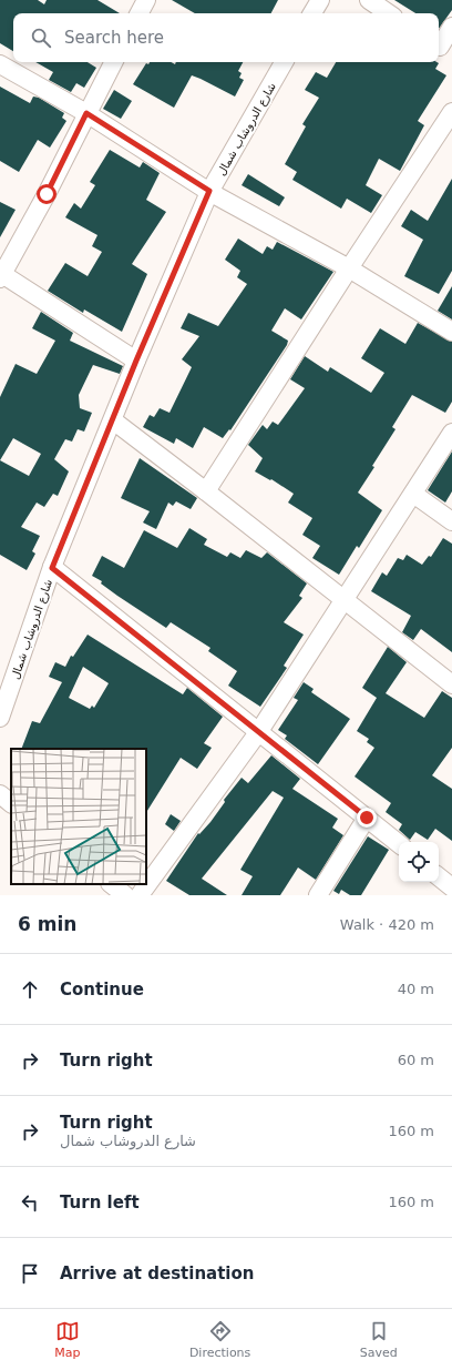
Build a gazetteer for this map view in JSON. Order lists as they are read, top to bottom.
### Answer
{
  "streets": {
    "street": ["شارع الدروشاب شمال"]
  },
  "page": {
    "search": "Search here",
    "heading": ["6 min", "Walk · 420 m"],
    "list": [
      ["Continue", "40 m"],
      ["Turn right", "60 m"],
      ["Turn right", "شارع الدروشاب شمال", "160 m"],
      ["Turn left", "160 m"],
      "Arrive at destination"
    ],
    "nav": ["Map", "Directions", "Saved"]
  }
}
